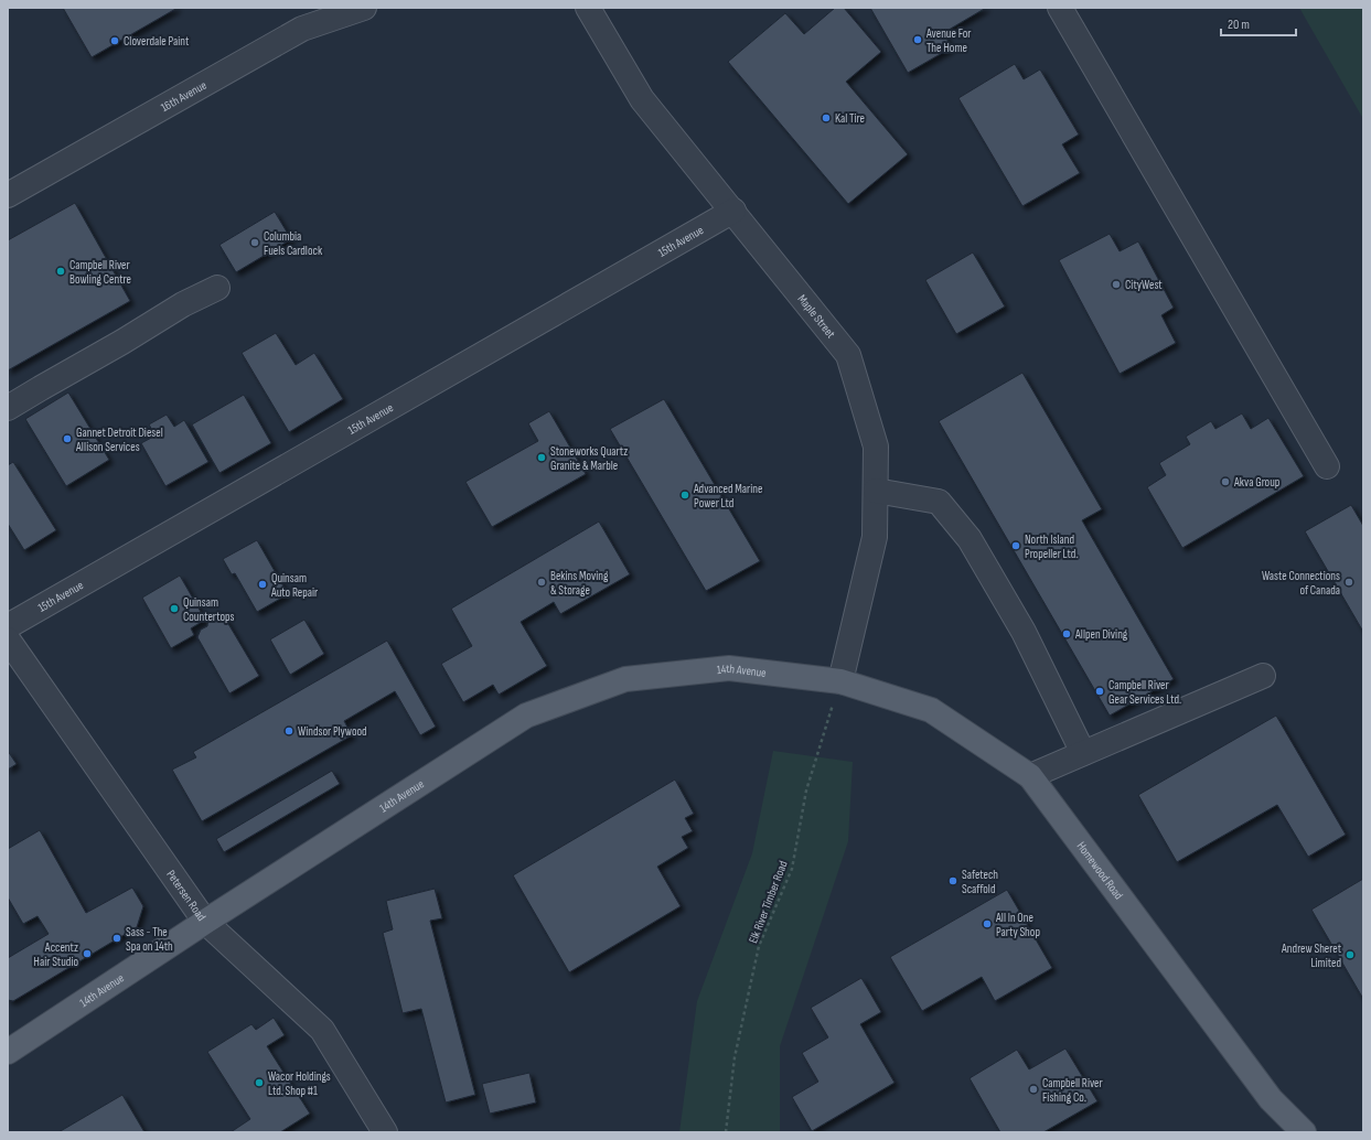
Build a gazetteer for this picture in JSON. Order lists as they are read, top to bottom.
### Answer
{
  "streets": {
    "main road": ["14th Avenue", "Homewood Road"],
    "street": [
      "16th Avenue",
      "15th Avenue",
      "Maple Street",
      "Petersen Road"
    ],
    "path": ["Elk River Timber Road"]
  },
  "crossings": [
    ["15th Avenue", "Maple Street"],
    ["Maple Street", "14th Avenue"],
    ["Maple Street", "Homewood Road"],
    ["Maple Street", "Elk River Timber Road"],
    ["14th Avenue", "Homewood Road"],
    ["14th Avenue", "Petersen Road"],
    ["14th Avenue", "Elk River Timber Road"],
    ["Homewood Road", "Elk River Timber Road"]
  ],
  "places": [
    "Avenue For The Home",
    "Cloverdale Paint",
    "Kal Tire",
    "Columbia Fuels Cardlock",
    "Campbell River Bowling Centre",
    "CityWest",
    "Gannet Detroit Diesel Allison Services",
    "Stoneworks Quartz Granite & Marble",
    "Akva Group",
    "Advanced Marine Power Ltd",
    "North Island Propeller Ltd.",
    "Bekins Moving & Storage",
    "Waste Connections of Canada",
    "Quinsam Auto Repair",
    "Quinsam Countertops",
    "Allpen Diving",
    "Campbell River Gear Services Ltd.",
    "Windsor Plywood",
    "Safetech Scaffold",
    "All In One Party Shop",
    "Sass - The Spa on 14th",
    "Accentz Hair Studio",
    "Andrew Sheret Limited",
    "Wacor Holdings Ltd. Shop #1",
    "Campbell River Fishing Co."
  ],
  "scale_bar": "20 m"
}
